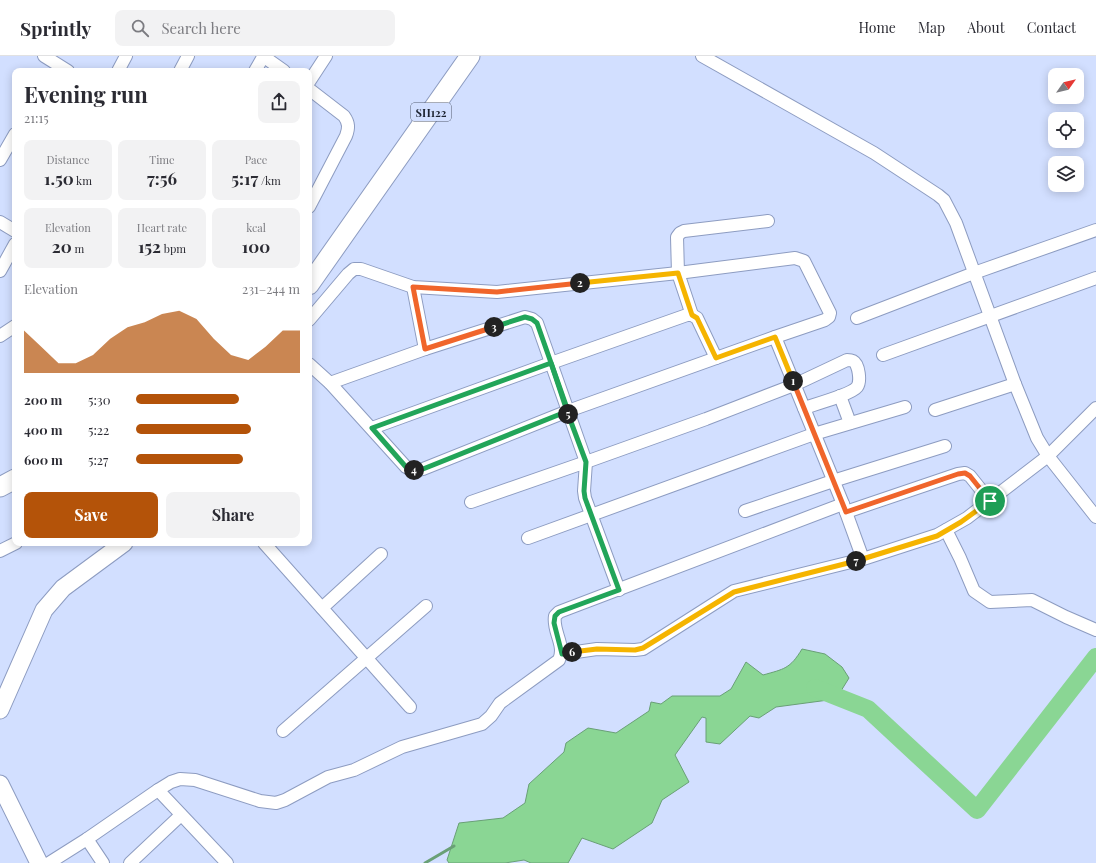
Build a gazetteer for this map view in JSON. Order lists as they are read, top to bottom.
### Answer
{
  "streets": {
    "main road": ["SH122"]
  },
  "north": "top right",
  "page": {
    "header": "Sprintly",
    "search": "Search here",
    "nav": [
      "Home",
      "Map",
      "About",
      "Contact"
    ],
    "heading": ["Evening run", "21:15"],
    "stats": [
      ["Distance", "1.50 km"],
      ["Time", "7:56"],
      ["Pace", "5:17 /km"],
      ["Elevation", "20 m"],
      ["Heart rate", "152 bpm"],
      ["kcal", "100"]
    ],
    "chart": ["Elevation", "231–244 m"],
    "pins": [
      "2",
      "3",
      "1",
      "5",
      "4",
      "7",
      "6"
    ],
    "list": [
      {
        "name": "200 m",
        "note": "5:30"
      },
      {
        "name": "400 m",
        "note": "5:22"
      },
      {
        "name": "600 m",
        "note": "5:27"
      }
    ],
    "buttons": ["Save", "Share"]
  }
}
